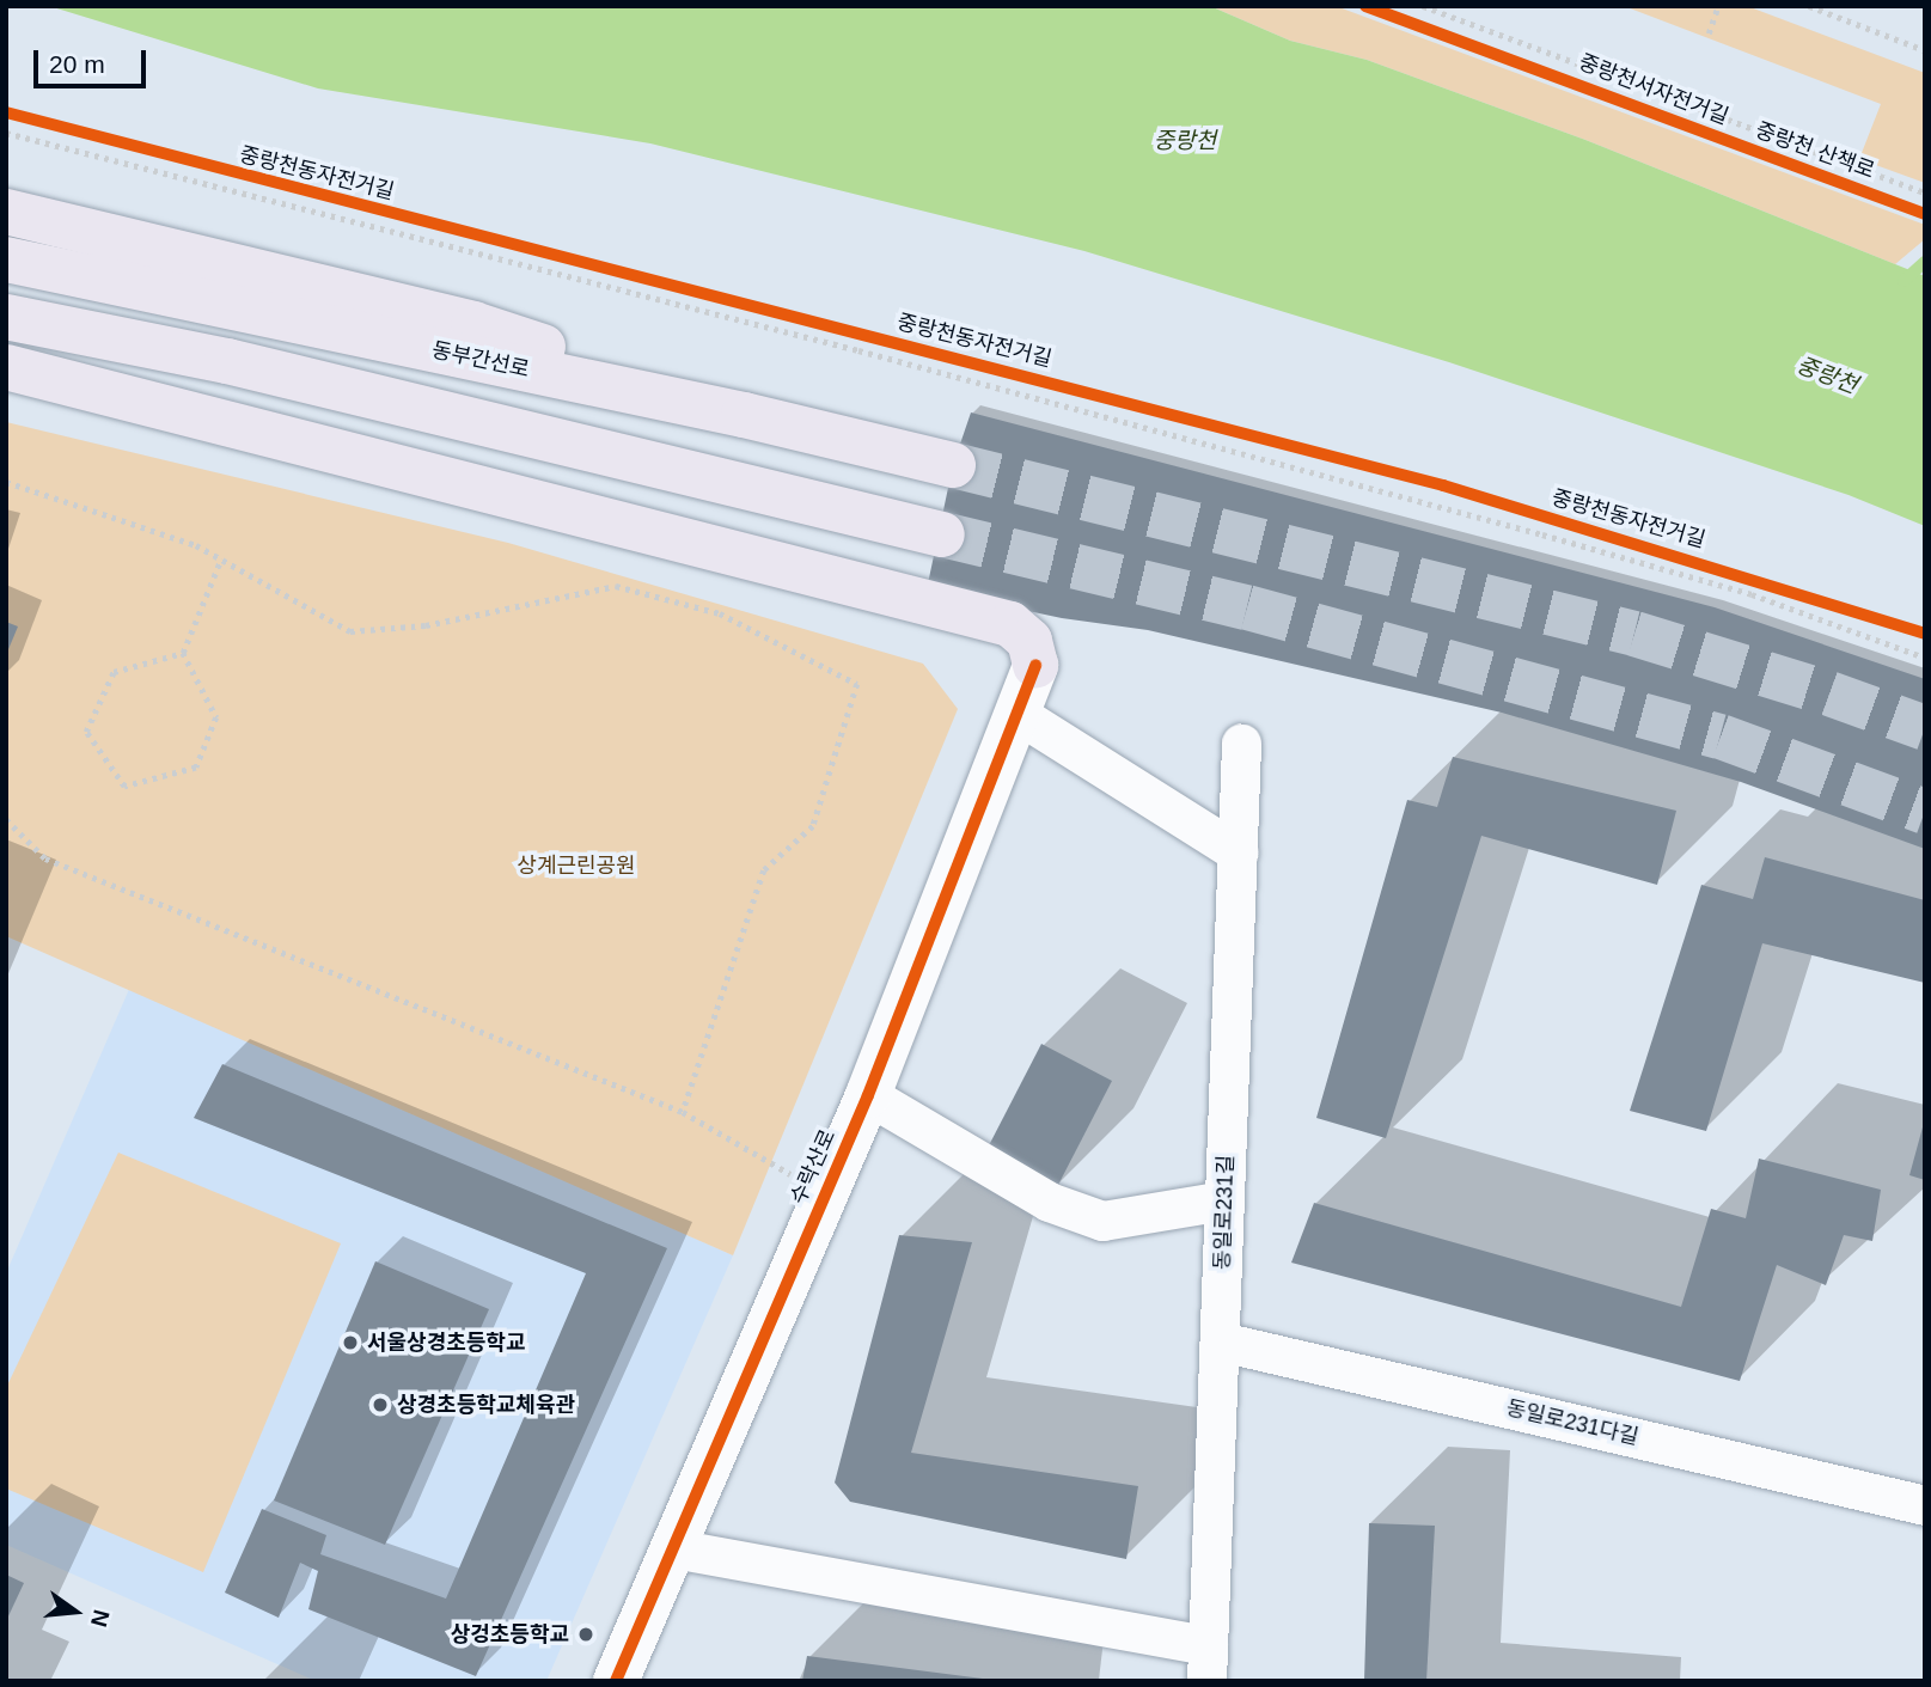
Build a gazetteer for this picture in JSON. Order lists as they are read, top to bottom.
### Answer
{
  "streets": {
    "highway": ["동부간선로"],
    "street": ["수락산로", "동일로231길", "동일로231다길"],
    "path": ["중랑천 산책로"],
    "cycle path": ["중랑천서자전거길", "중랑천동자전거길"]
  },
  "crossings": [
    ["동일로231길", "동일로231다길"]
  ],
  "water": ["중랑천"],
  "parks": ["상계근린공원"],
  "places": ["서울상경초등학교", "상경초등학교체육관", "상겅초등학교"],
  "scale_bar": "20 m",
  "north": "right"
}
